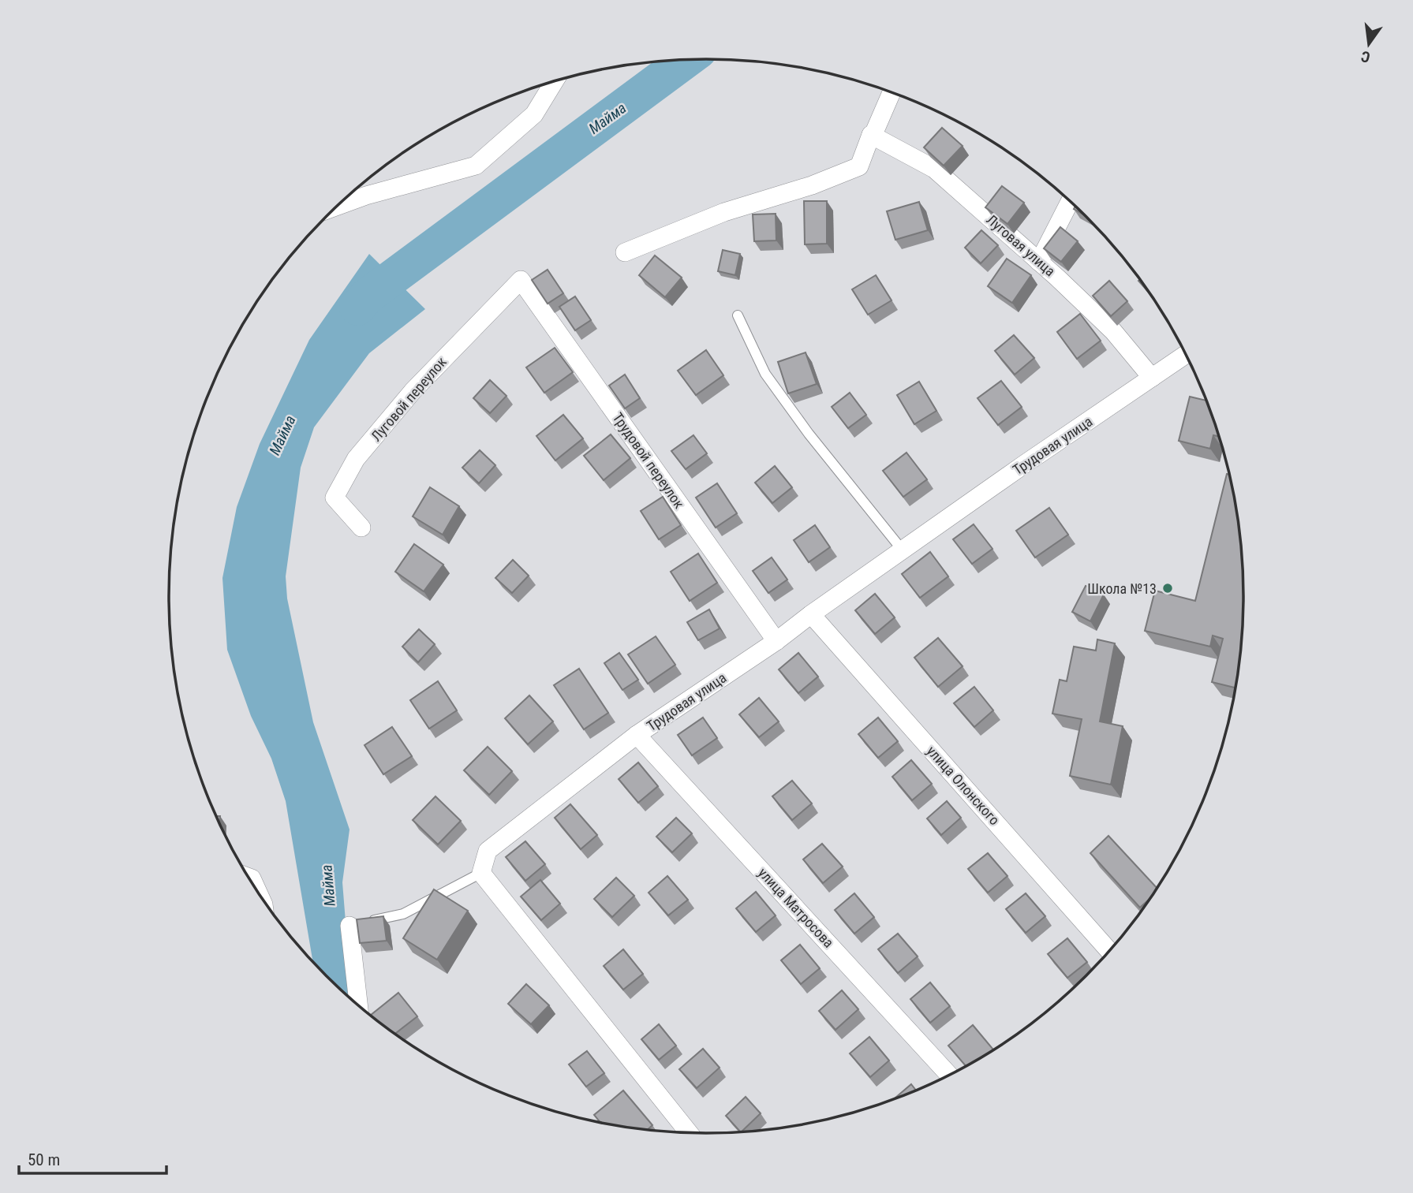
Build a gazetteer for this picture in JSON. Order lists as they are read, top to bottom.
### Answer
{
  "streets": {
    "street": [
      "Луговая улица",
      "Луговой переулок",
      "Трудовая улица",
      "Трудовой переулок",
      "улица Олонского",
      "улица Матросова"
    ]
  },
  "crossings": [
    ["Луговая улица", "Трудовая улица"],
    ["Луговой переулок", "Трудовой переулок"],
    ["Трудовая улица", "Трудовой переулок"],
    ["Трудовая улица", "улица Олонского"],
    ["Трудовая улица", "улица Матросова"]
  ],
  "water": ["Майма"],
  "places": ["Школа №13"],
  "scale_bar": "50 m",
  "north": "bottom"
}
